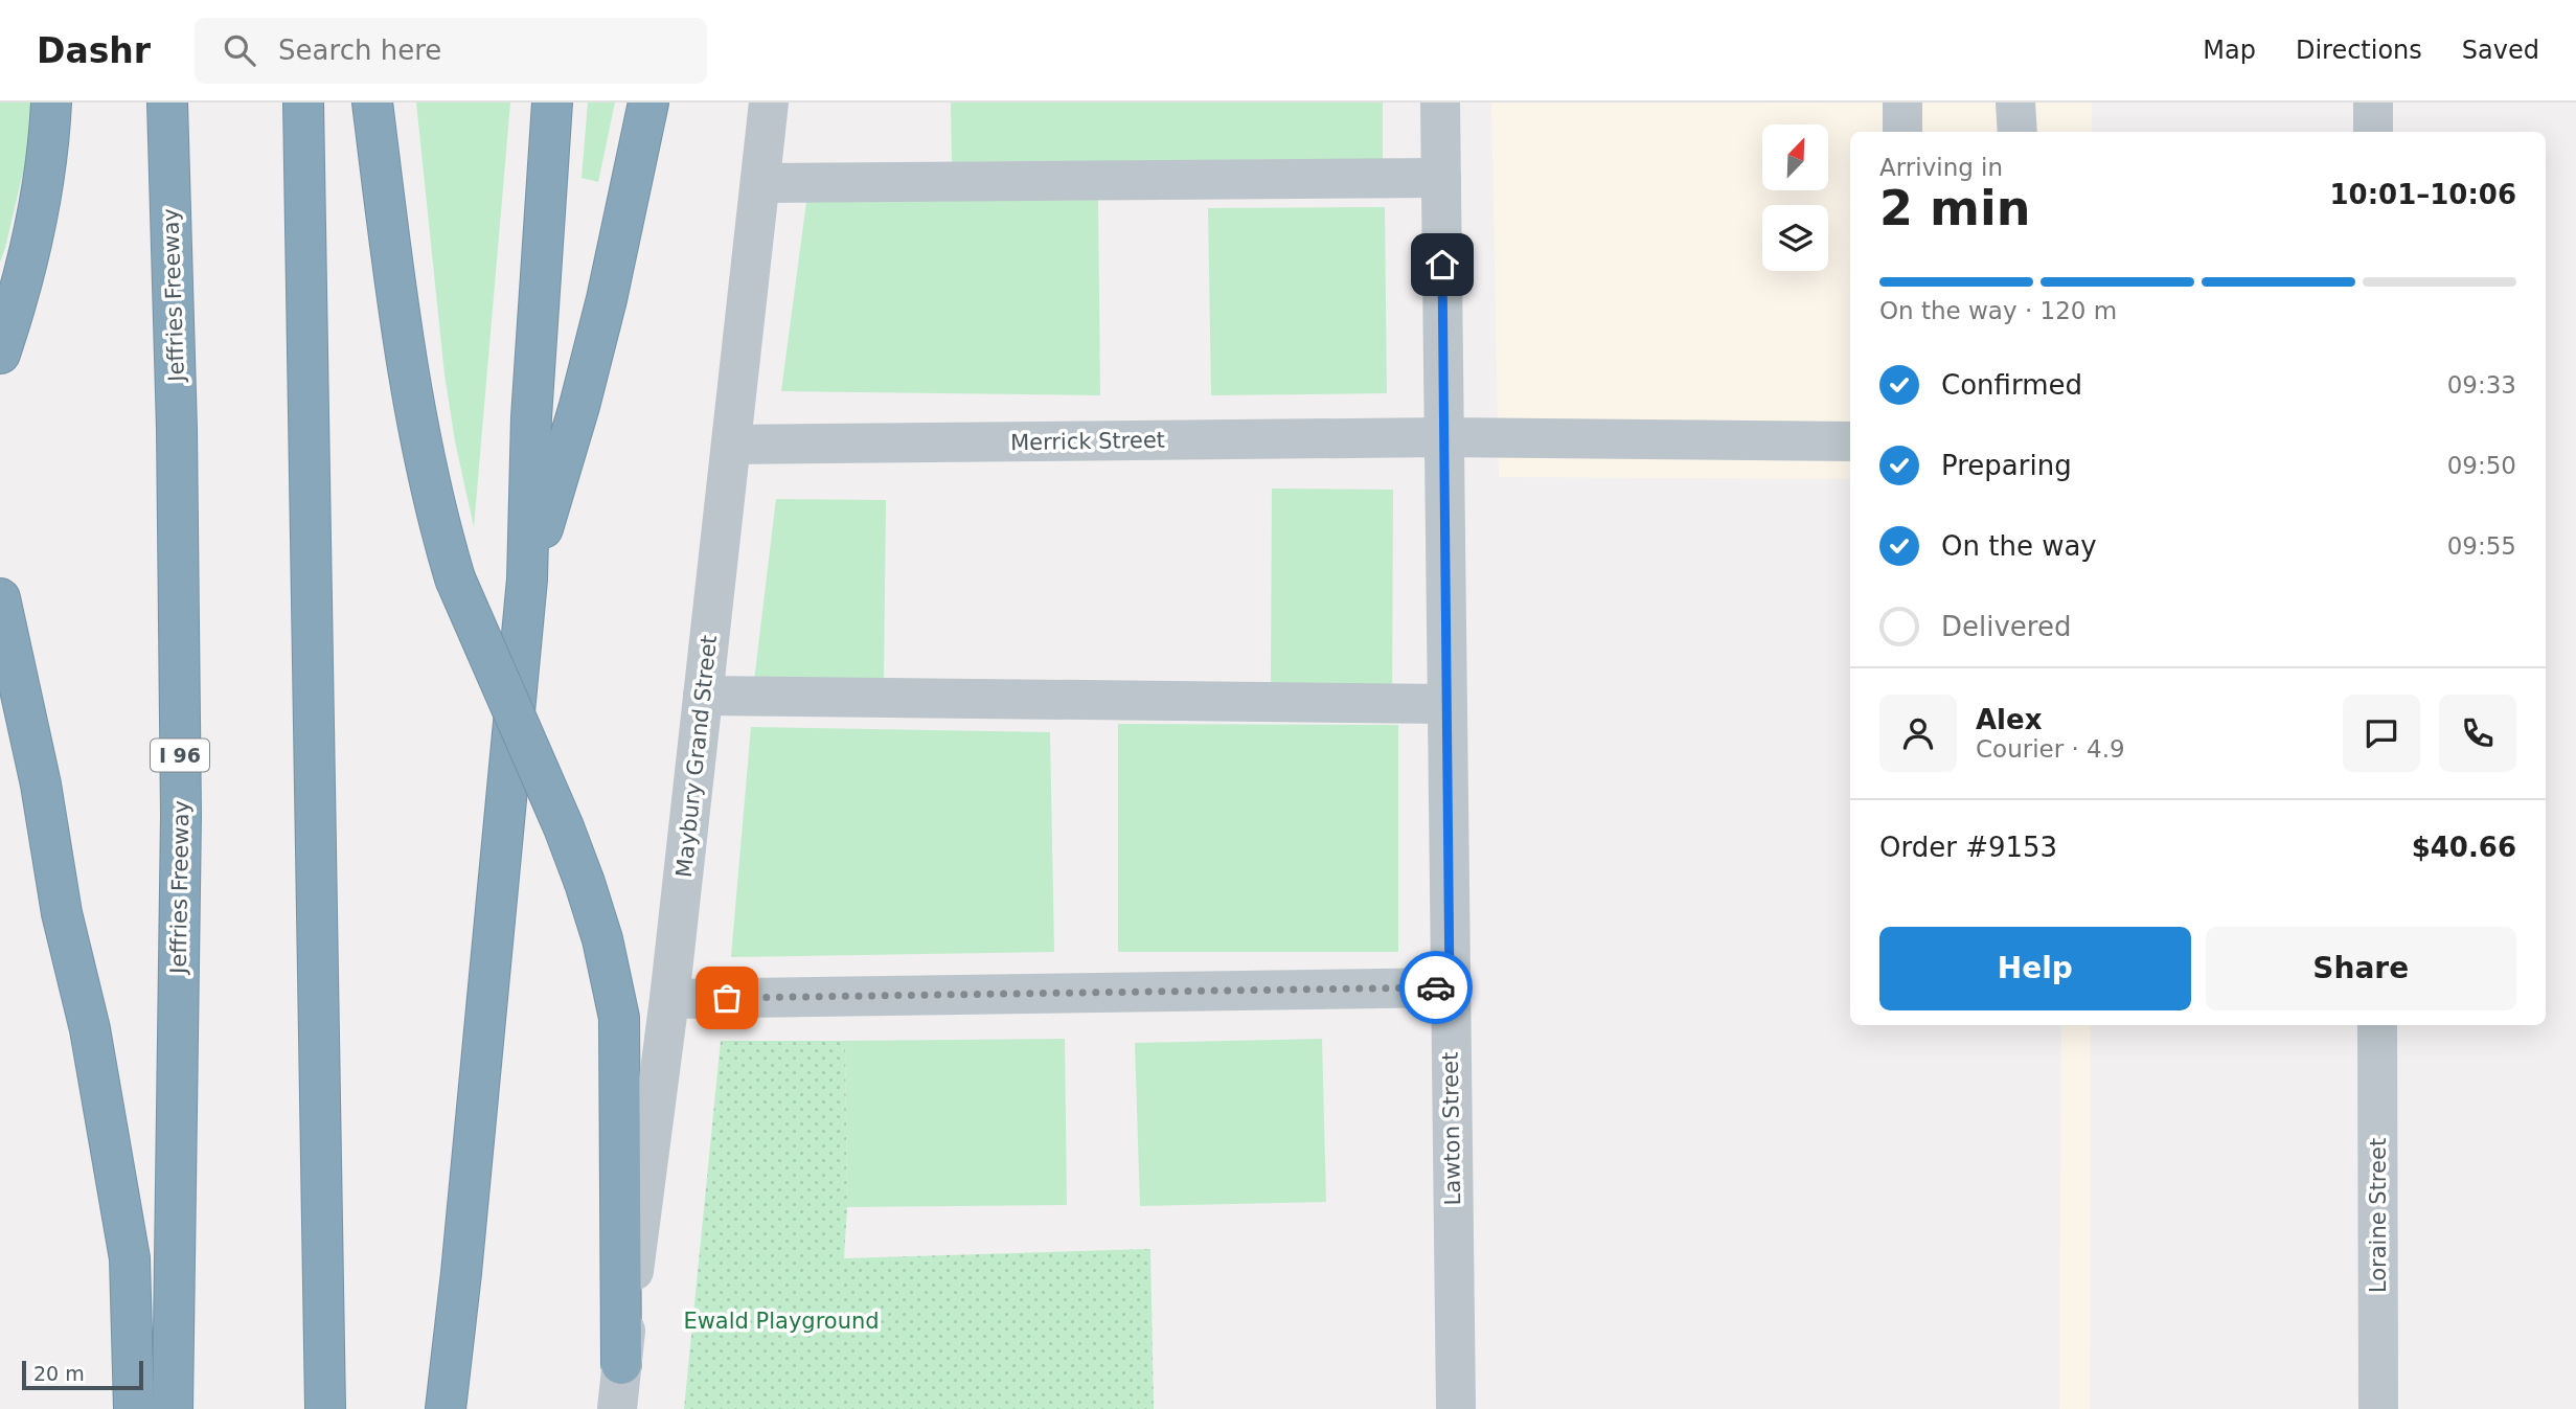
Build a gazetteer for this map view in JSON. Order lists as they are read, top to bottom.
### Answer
{
  "streets": {
    "highway": ["Jeffries Freeway", "I 96"],
    "street": [
      "Merrick Street",
      "Maybury Grand Street",
      "Lawton Street",
      "Loraine Street"
    ]
  },
  "crossings": [
    ["Merrick Street", "Maybury Grand Street"],
    ["Merrick Street", "Lawton Street"]
  ],
  "parks": ["Ewald Playground"],
  "scale_bar": "20 m",
  "north": "top right",
  "page": {
    "header": "Dashr",
    "search": "Search here",
    "nav": ["Map", "Directions", "Saved"],
    "heading": ["2 min", "Arriving in", "10:01–10:06"],
    "panel": [
      "Alex",
      "Courier · 4.9",
      "Order #9153",
      "$40.66"
    ],
    "bar": "On the way · 120 m",
    "list": [
      ["Confirmed", "09:33"],
      ["Preparing", "09:50"],
      ["On the way", "09:55"],
      "Delivered"
    ],
    "buttons": ["Help", "Share"],
    "scale": "20 m"
  }
}
